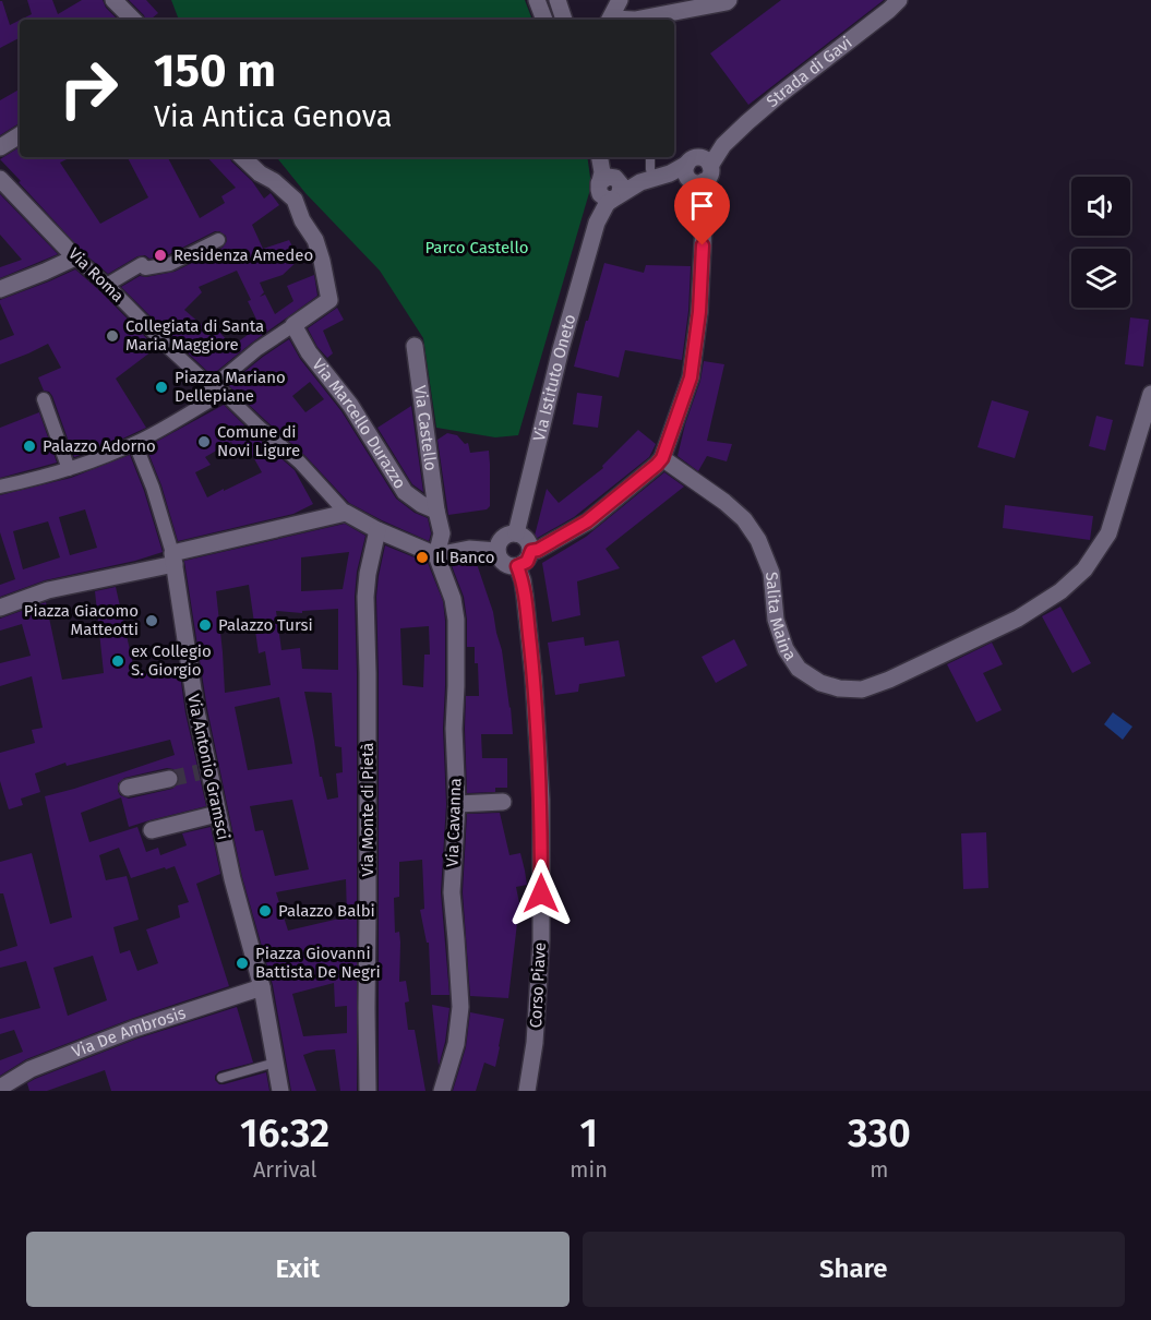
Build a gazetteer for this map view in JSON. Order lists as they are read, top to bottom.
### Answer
{
  "streets": {
    "street": [
      "Strada di Gavi",
      "Via Roma",
      "Via Istituto Oneto",
      "Via Marcello Durazzo",
      "Via Castello",
      "Salita Maina",
      "Via Antonio Gramsci",
      "Via Monte di Pietà",
      "Via Cavanna",
      "Corso Piave",
      "Via De Ambrosis"
    ]
  },
  "crossings": [
    ["Via Istituto Oneto", "Corso Piave"],
    ["Via Marcello Durazzo", "Via Castello"],
    ["Via Castello", "Via Cavanna"],
    ["Via Antonio Gramsci", "Via De Ambrosis"]
  ],
  "parks": ["Parco Castello"],
  "places": [
    "Residenza Amedeo",
    "Collegiata di Santa Maria Maggiore",
    "Piazza Mariano Dellepiane",
    "Comune di Novi Ligure",
    "Palazzo Adorno",
    "Il Banco",
    "Piazza Giacomo Matteotti",
    "Palazzo Tursi",
    "ex Collegio S. Giorgio",
    "Palazzo Balbi",
    "Piazza Giovanni Battista De Negri"
  ],
  "page": {
    "turn": ["150 m", "Via Antica Genova"],
    "eta": [
      "16:32",
      "Arrival",
      "1",
      "min",
      "330",
      "m"
    ],
    "buttons": ["Exit", "Share"]
  }
}
